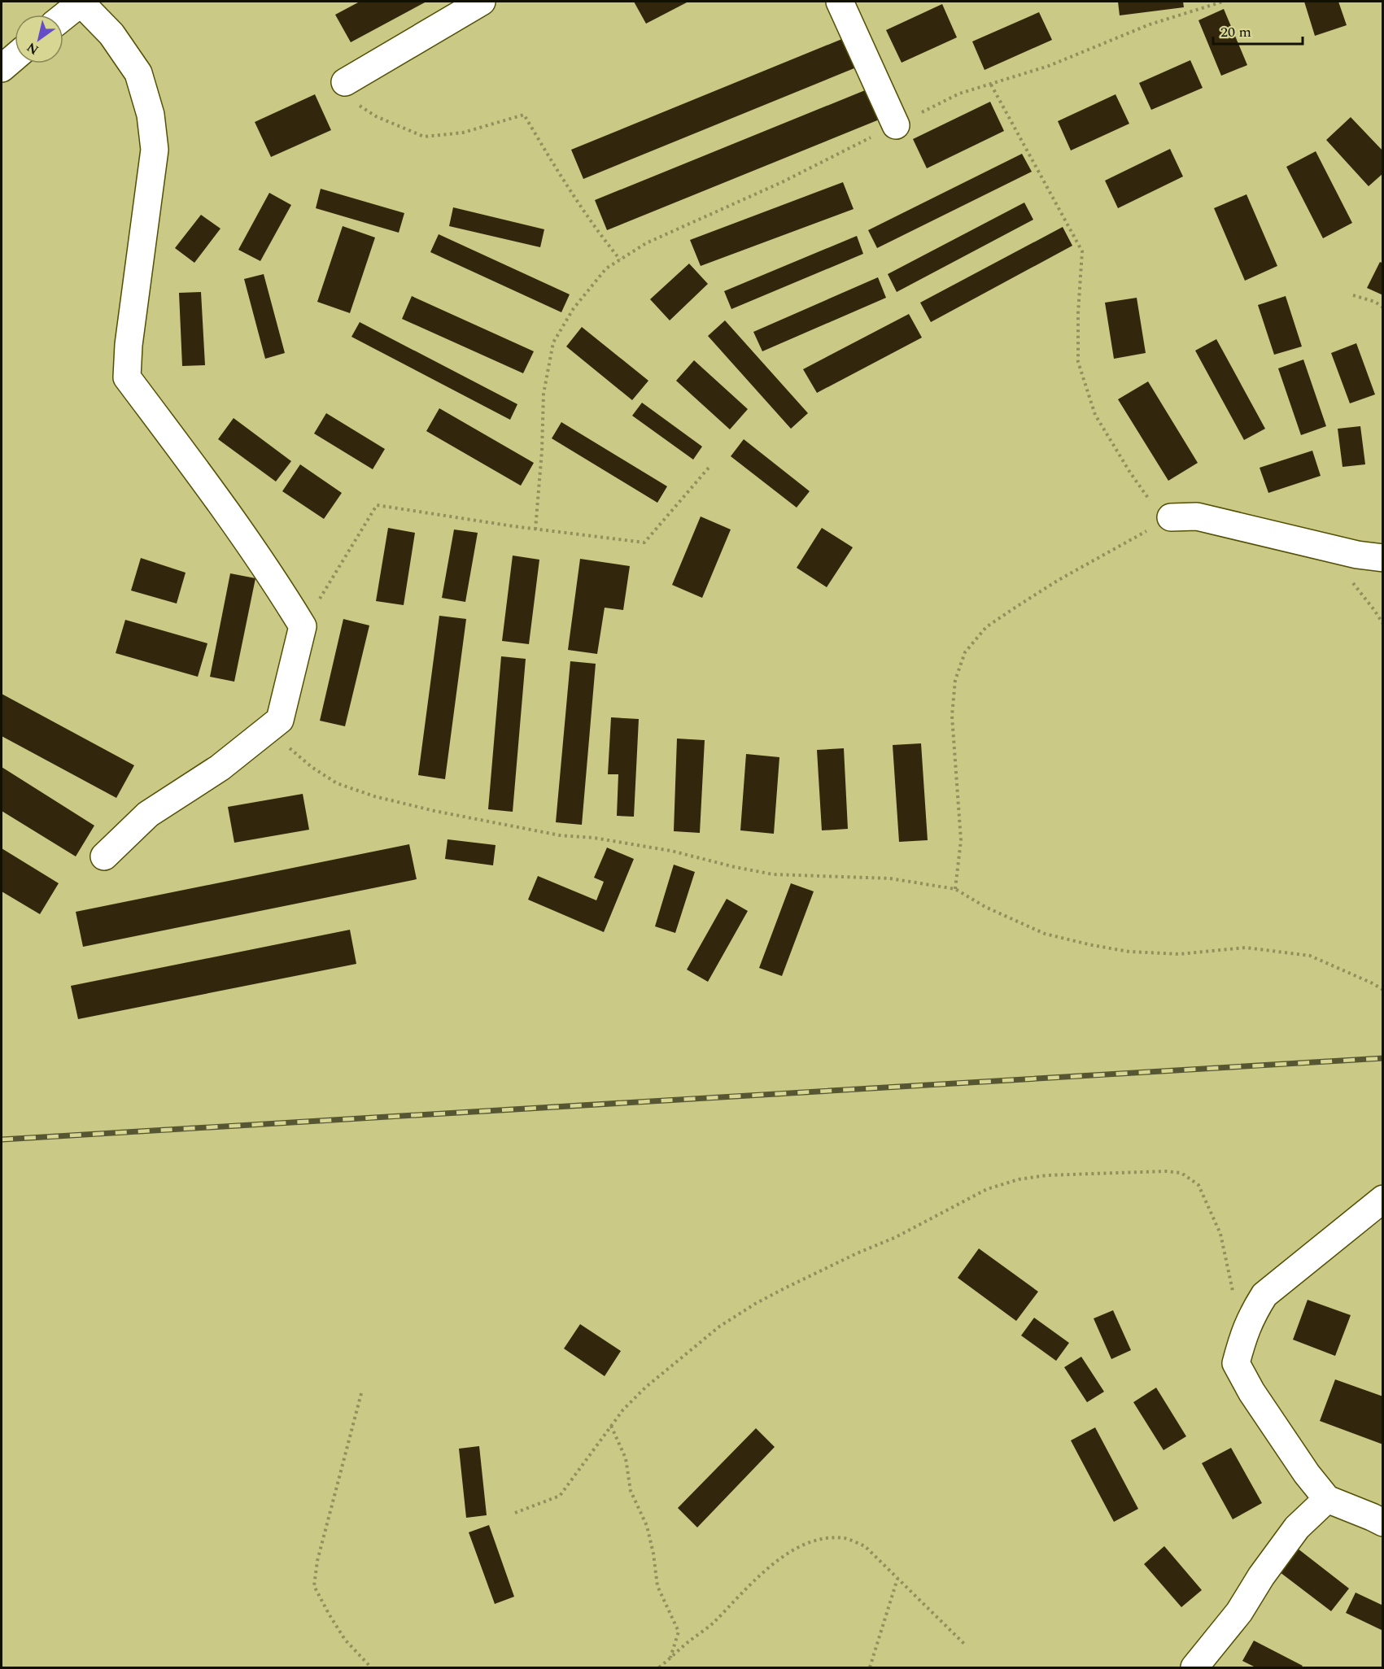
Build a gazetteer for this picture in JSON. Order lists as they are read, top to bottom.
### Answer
{
  "scale_bar": "20 m",
  "north": "bottom left"
}
